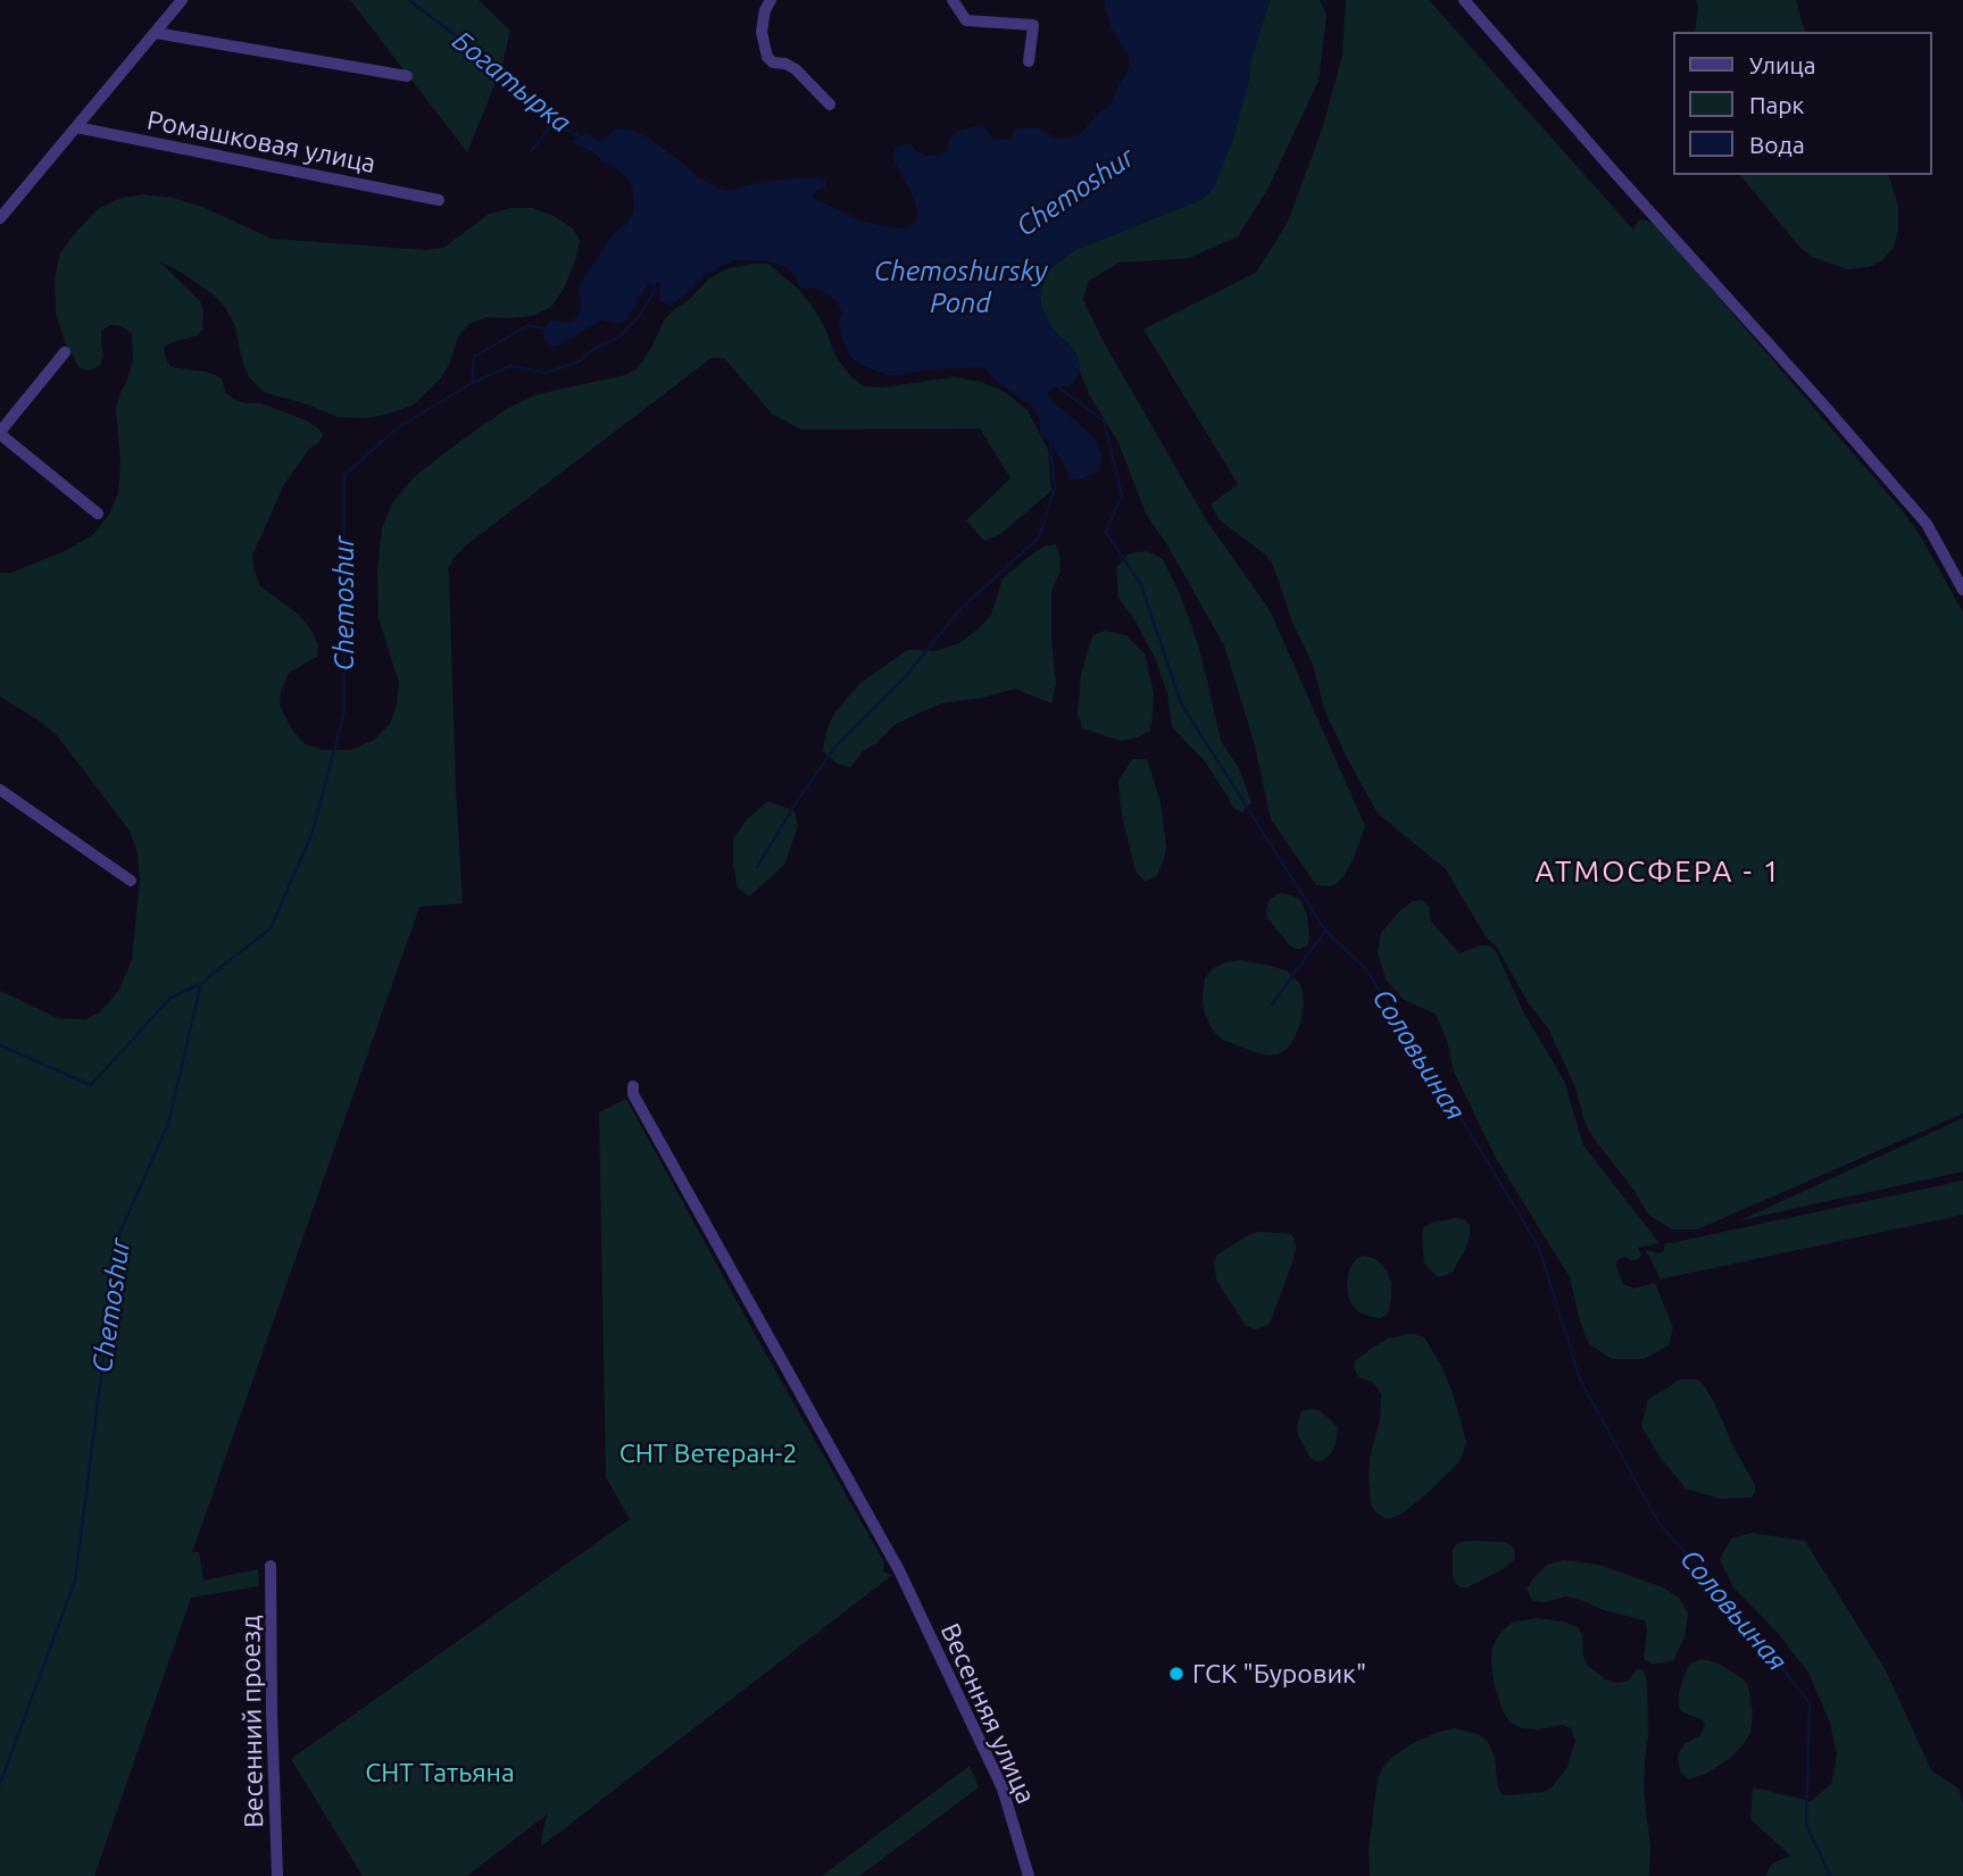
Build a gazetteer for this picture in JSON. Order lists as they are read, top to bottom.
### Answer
{
  "streets": {
    "street": ["Ромашковая улица", "Весенняя улица", "Весенний проезд"]
  },
  "districts": ["АТМОСФЕРА - 1"],
  "water": [
    "Богатырка",
    "Chemoshur",
    "Chemoshursky Pond",
    "Соловьиная"
  ],
  "parks": ["СНТ Ветеран-2", "СНТ Татьяна"],
  "places": ["ГСК \"Буровик\""],
  "legend": ["Улица", "Парк", "Вода"]
}
